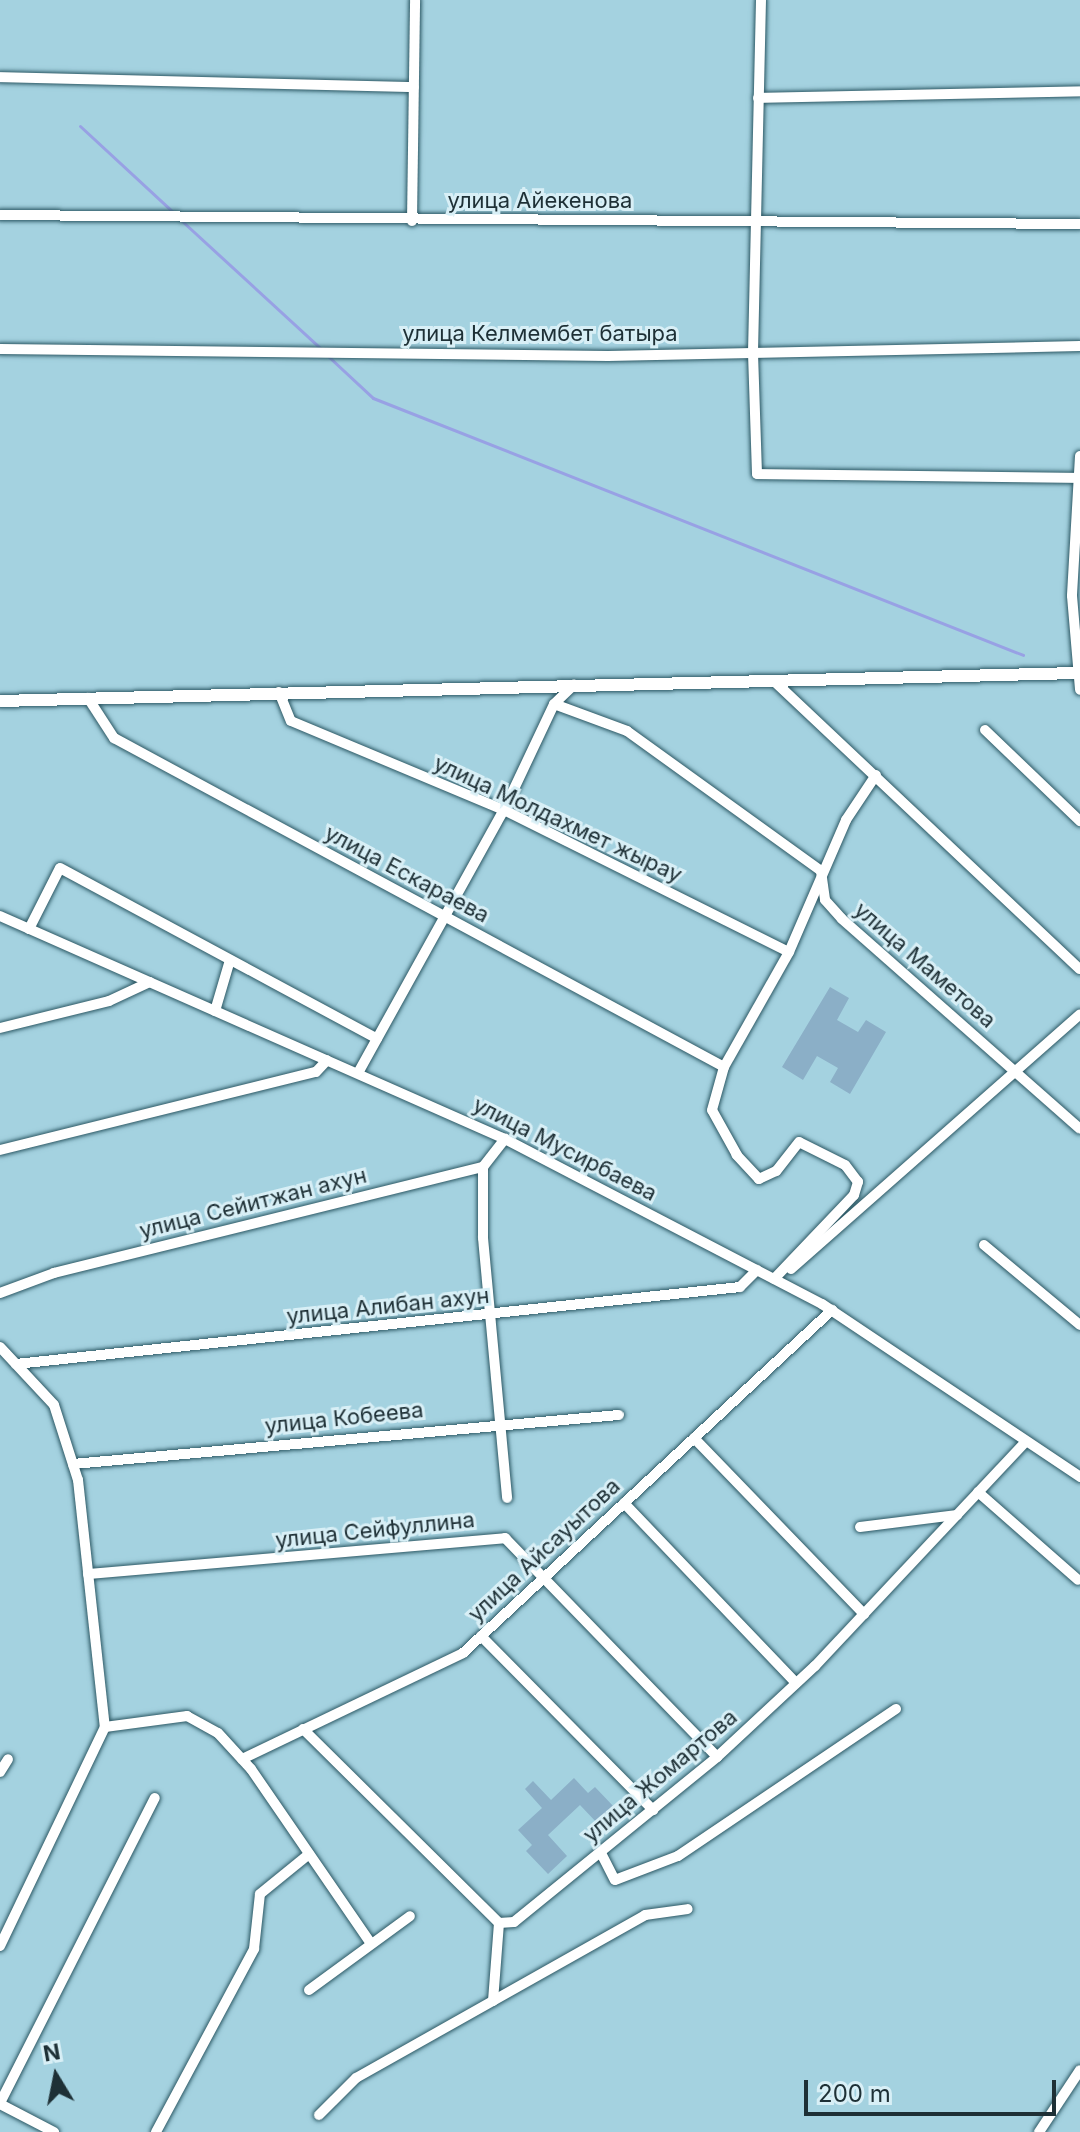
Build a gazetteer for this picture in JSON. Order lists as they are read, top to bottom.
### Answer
{
  "streets": {
    "street": [
      "улица Айекенова",
      "улица Келмембет батыра",
      "улица Молдахмет жырау",
      "улица Ескараева",
      "улица Маметова",
      "улица Мусирбаева",
      "улица Сейитжан ахун",
      "улица Алибан ахун",
      "улица Кобеева",
      "улица Сейфуллина",
      "улица Айсауытова",
      "улица Жомартова"
    ]
  },
  "crossings": [
    ["улица Мусирбаева", "улица Алибан ахун"],
    ["улица Мусирбаева", "улица Айсауытова"],
    ["улица Мусирбаева", "улица Жомартова"],
    ["улица Сейфуллина", "улица Айсауытова"],
    ["улица Сейфуллина", "улица Жомартова"]
  ],
  "scale_bar": "200 m",
  "north": "top"
}
